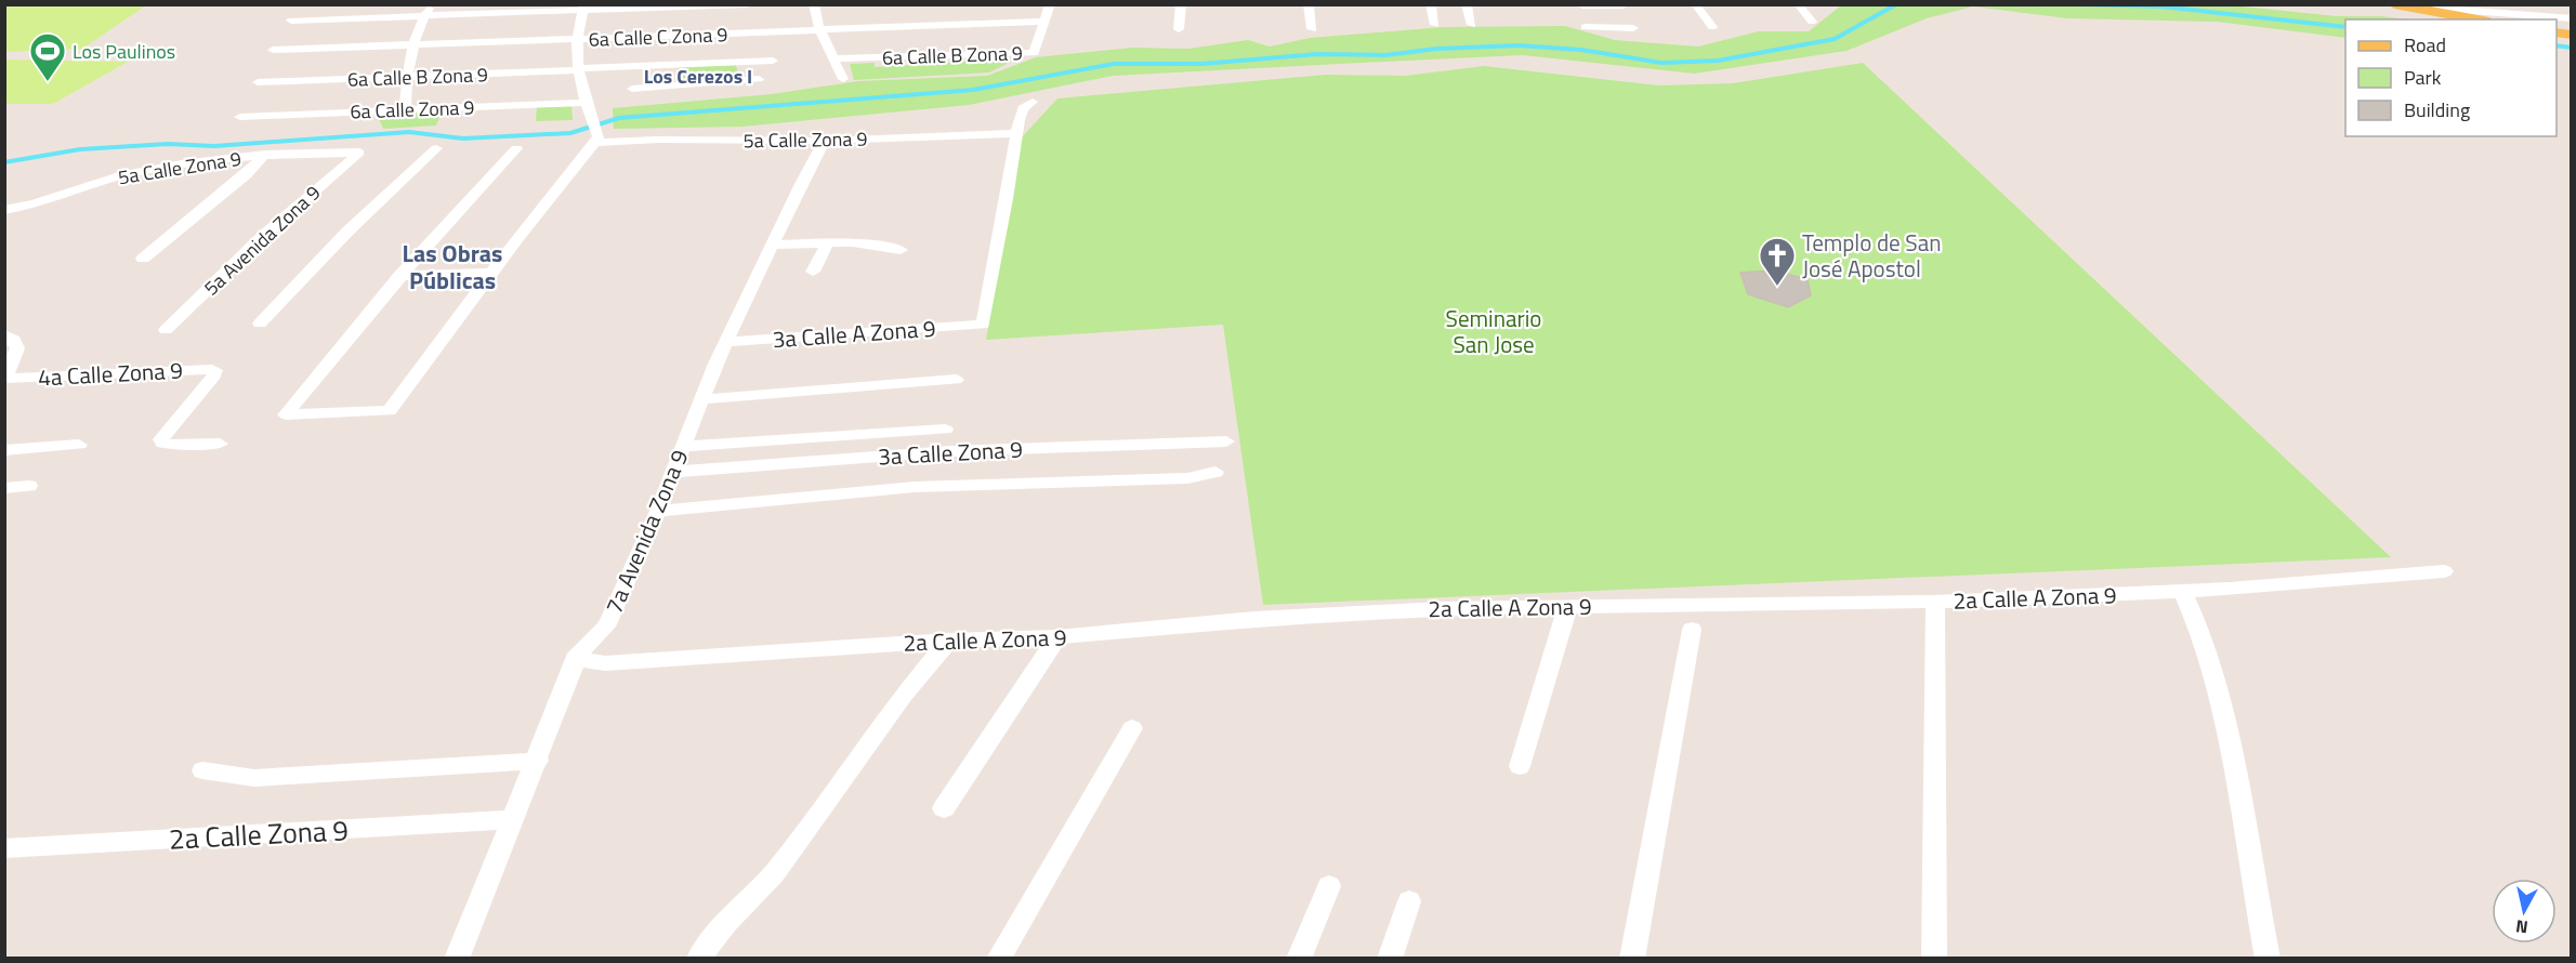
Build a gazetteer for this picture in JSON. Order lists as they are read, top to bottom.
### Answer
{
  "streets": {
    "street": [
      "6a Calle C Zona 9",
      "6a Calle B Zona 9",
      "6a Calle Zona 9",
      "5a Calle Zona 9",
      "5a Avenida Zona 9",
      "3a Calle A Zona 9",
      "4a Calle Zona 9",
      "3a Calle Zona 9",
      "7a Avenida Zona 9",
      "2a Calle A Zona 9",
      "2a Calle Zona 9"
    ]
  },
  "crossings": [
    ["6a Calle C Zona 9", "6a Calle B Zona 9"],
    ["5a Calle Zona 9", "5a Avenida Zona 9"],
    ["5a Calle Zona 9", "3a Calle A Zona 9"],
    ["5a Calle Zona 9", "7a Avenida Zona 9"],
    ["3a Calle A Zona 9", "7a Avenida Zona 9"],
    ["3a Calle Zona 9", "7a Avenida Zona 9"],
    ["7a Avenida Zona 9", "2a Calle A Zona 9"],
    ["7a Avenida Zona 9", "2a Calle Zona 9"]
  ],
  "districts": ["Los Cerezos I", "Las Obras Públicas"],
  "parks": ["Seminario San Jose"],
  "places": {
    "sports": ["Los Paulinos"],
    "church": ["Templo de San José Apostol"]
  },
  "legend": ["Road", "Park", "Building"],
  "north": "bottom"
}
